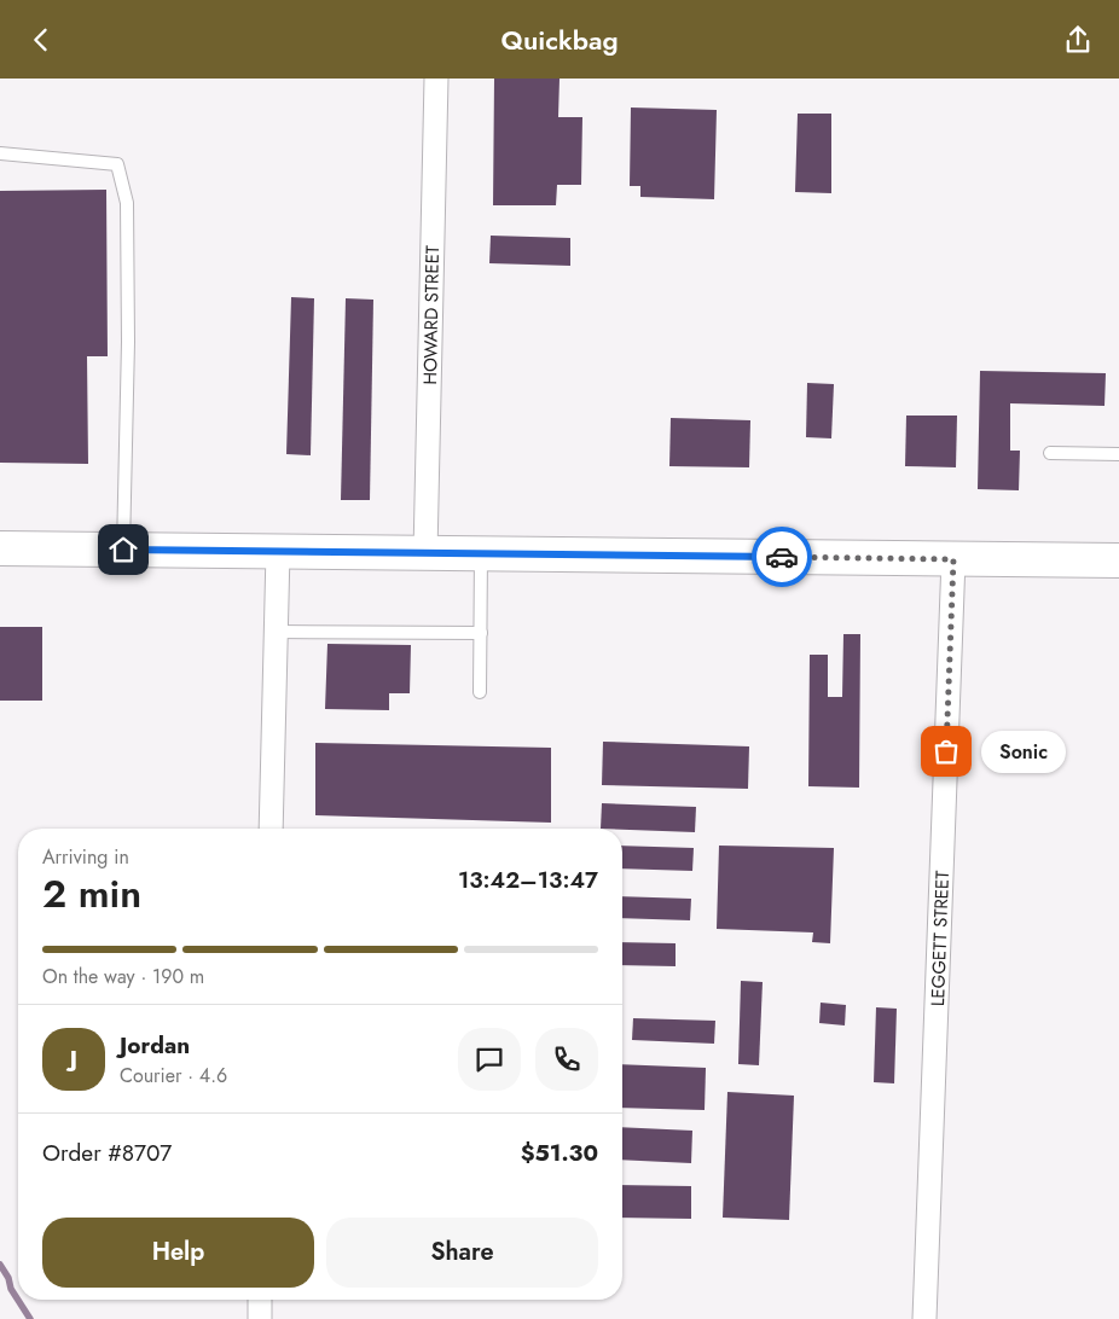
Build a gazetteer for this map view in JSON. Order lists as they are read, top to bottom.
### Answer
{
  "streets": {
    "street": ["HOWARD STREET", "LEGGETT STREET"]
  },
  "places": ["Sonic"],
  "page": {
    "header": "Quickbag",
    "bubble": "Sonic",
    "heading": ["2 min", "Arriving in", "13:42–13:47"],
    "panel": [
      "Jordan",
      "Courier · 4.6",
      "Order #8707",
      "$51.30"
    ],
    "bar": "On the way · 190 m",
    "round": "J",
    "buttons": ["Help", "Share"]
  }
}
